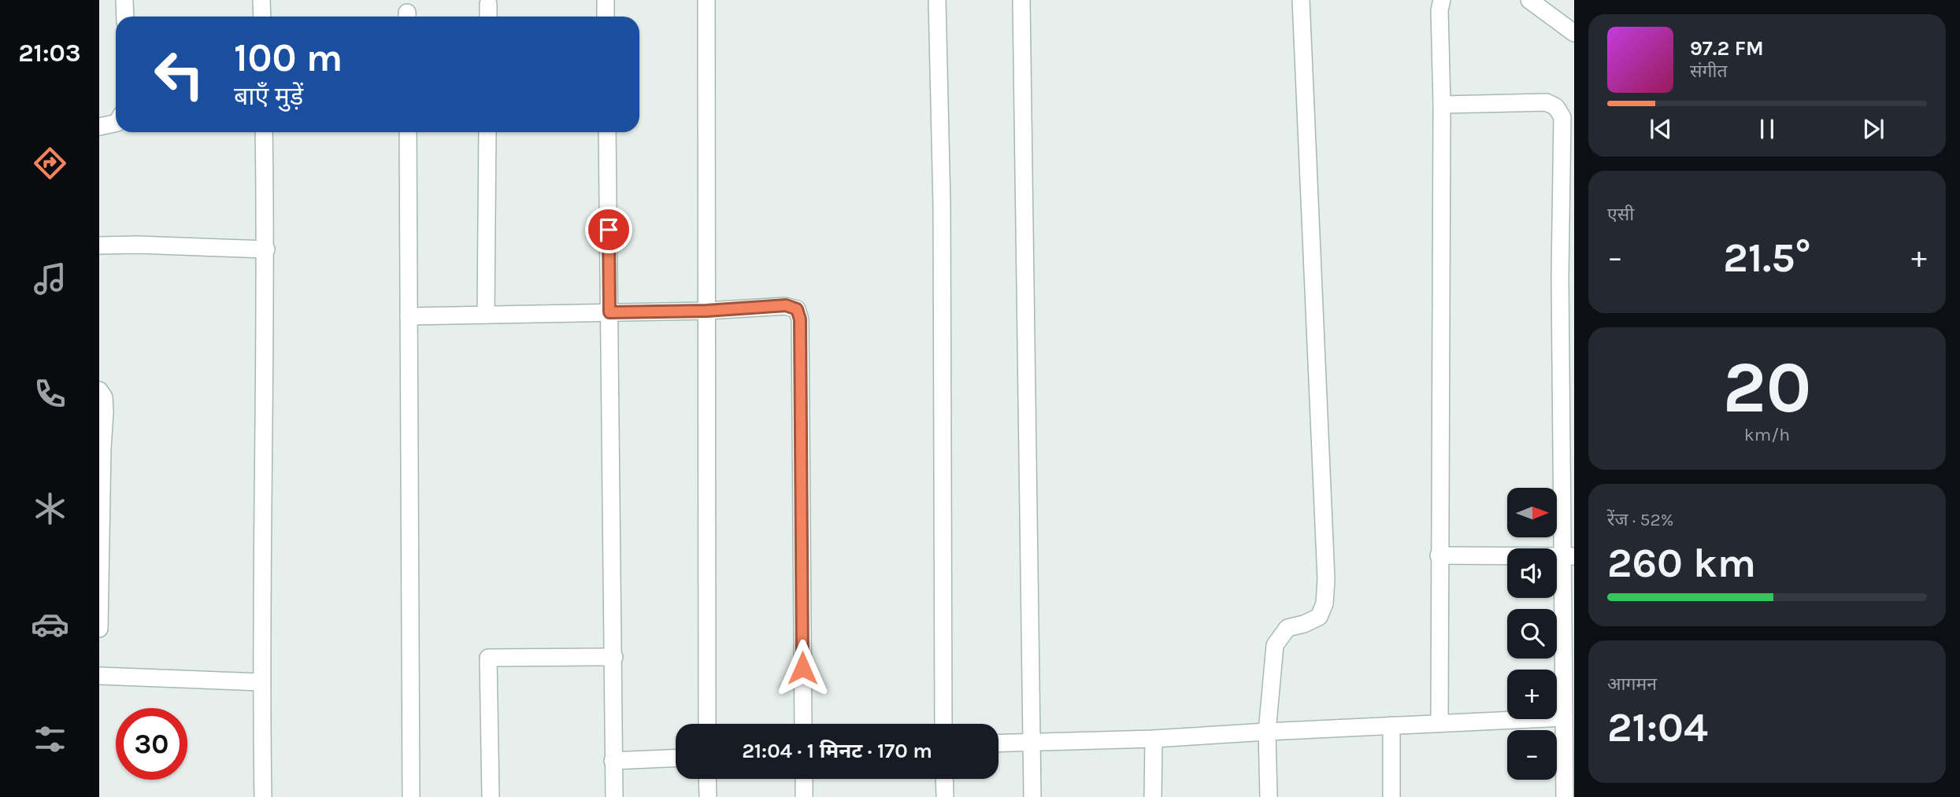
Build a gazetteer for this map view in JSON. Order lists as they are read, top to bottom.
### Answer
{
  "north": "right",
  "page": {
    "tabs": "21:03",
    "turn": ["100 m", "बाएँ मुड़ें"],
    "song": ["97.2 FM", "संगीत"],
    "tile": [
      "एसी",
      ["20", "km/h"],
      ["रेंज · 52%", "260 km"],
      ["आगमन", "21:04"]
    ],
    "heat": ["−", "21.5°", "+"],
    "map_buttons": ["+", "−"],
    "limit": "30",
    "trip": "21:04 · 1 मिनट · 170 m"
  }
}
